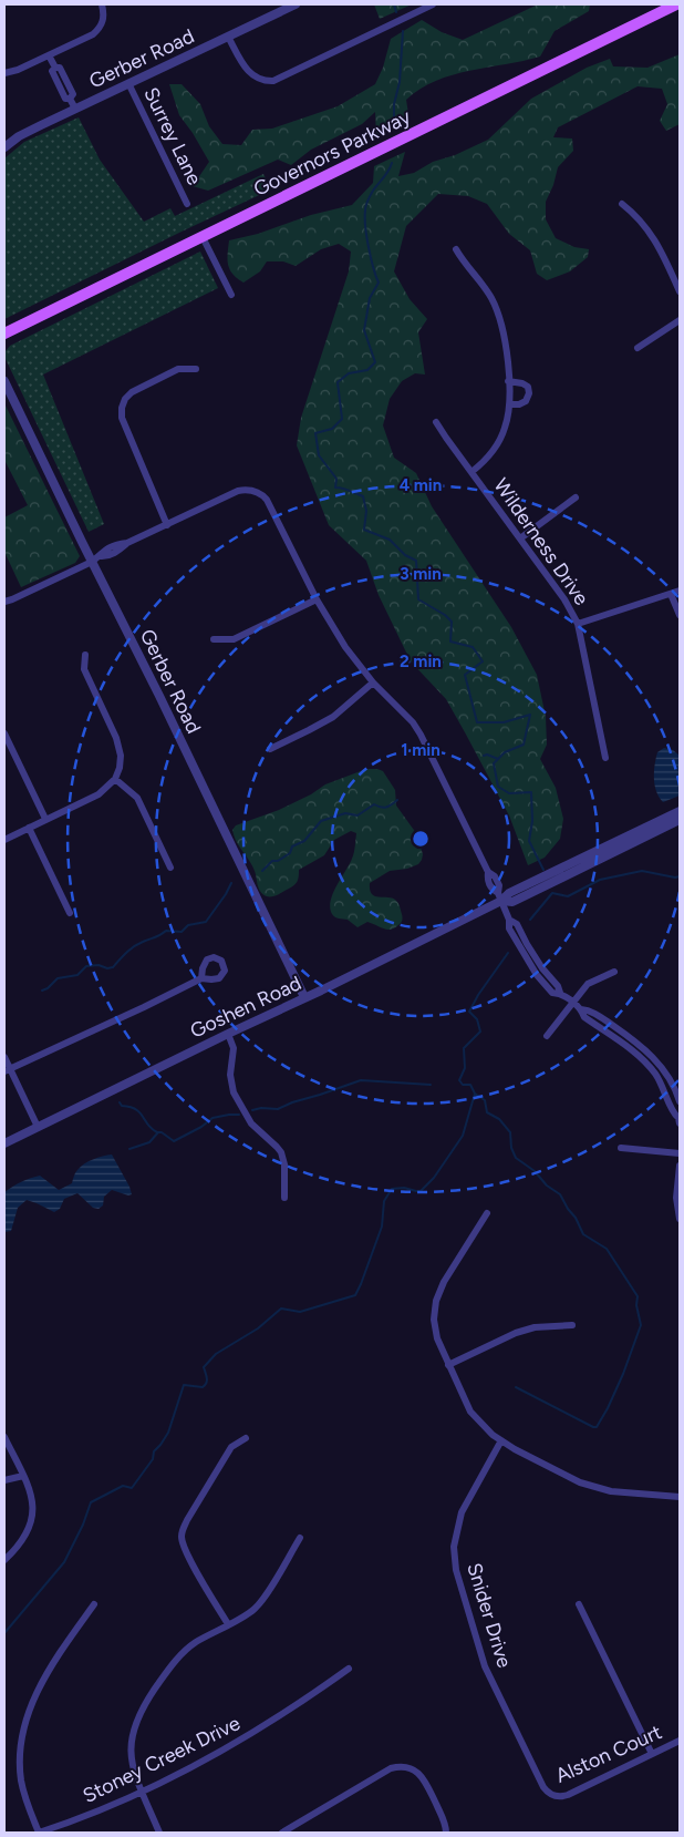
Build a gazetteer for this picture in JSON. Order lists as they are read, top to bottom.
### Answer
{
  "streets": {
    "main road": ["Governors Parkway"],
    "street": [
      "Gerber Road",
      "Surrey Lane",
      "Wilderness Drive",
      "Goshen Road",
      "Snider Drive",
      "Alston Court",
      "Stoney Creek Drive"
    ]
  },
  "crossings": [
    ["Gerber Road", "Surrey Lane"],
    ["Gerber Road", "Goshen Road"],
    ["Snider Drive", "Alston Court"]
  ],
  "rings": [
    "4 min",
    "3 min",
    "2 min",
    "1 min"
  ]
}
